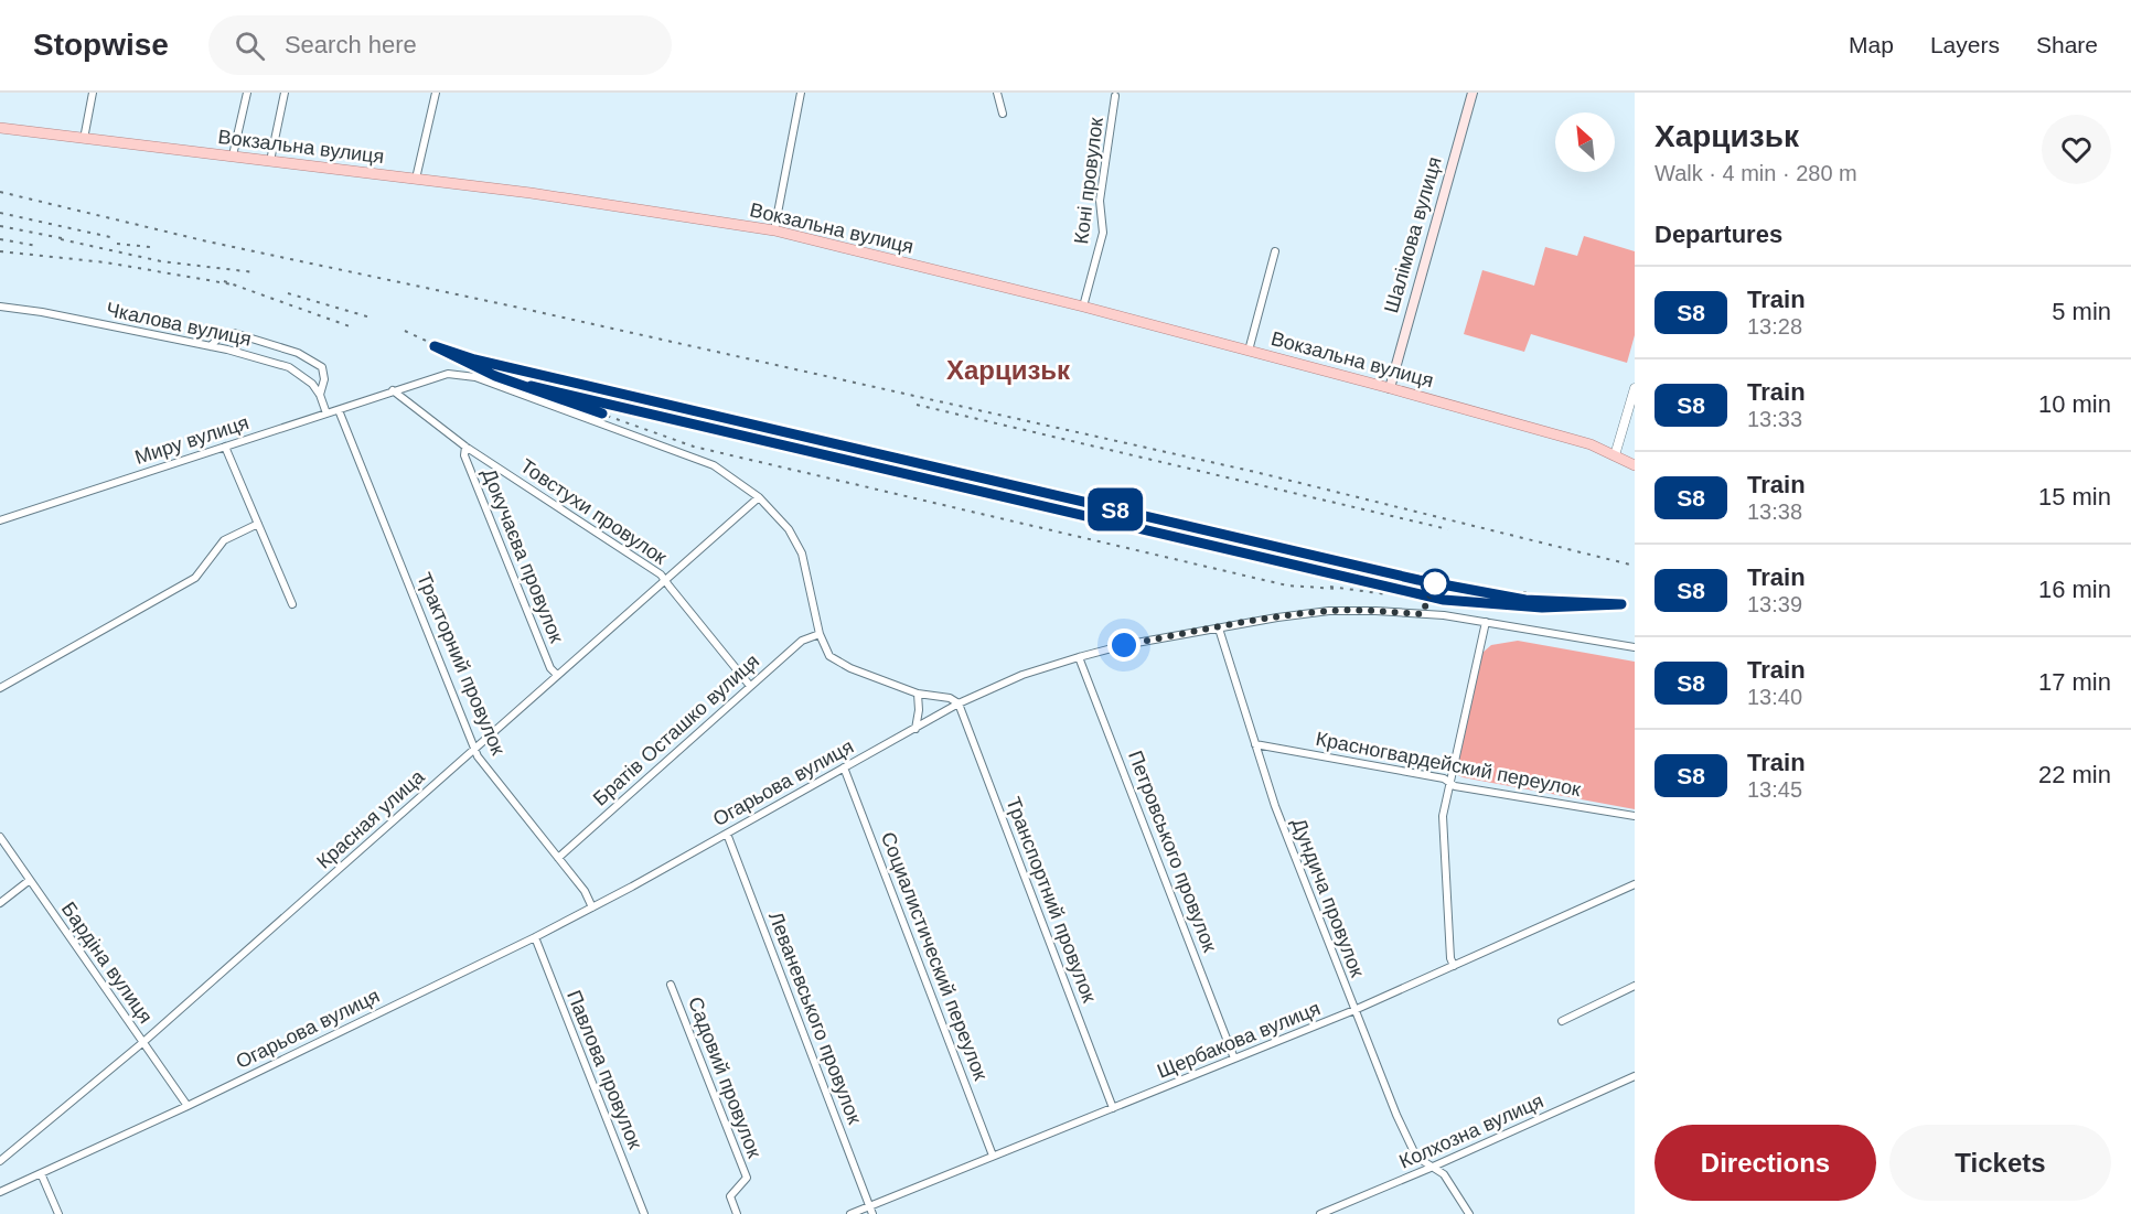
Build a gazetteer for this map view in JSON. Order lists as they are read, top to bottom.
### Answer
{
  "streets": {
    "main road": ["Вокзальна вулиця", "Шалімова вулиця"],
    "street": [
      "Коні провулок",
      "Чкалова вулиця",
      "Миру вулиця",
      "Товстухи провулок",
      "Докучаєва провулок",
      "Тракторний провулок",
      "Братів Осташко вулиця",
      "Красногвардейский переулок",
      "Огарьова вулиця",
      "Красная улица",
      "Петровського провулок",
      "Дундича провулок",
      "Транспортний провулок",
      "Социалистический переулок",
      "Бардіна вулиця",
      "Леваневського провулок",
      "Щербакова вулиця",
      "Павлова провулок",
      "Садовий провулок",
      "Колхозна вулиця"
    ]
  },
  "crossings": [
    ["Вокзальна вулиця", "Коні провулок"],
    ["Вокзальна вулиця", "Шалімова вулиця"],
    ["Чкалова вулиця", "Миру вулиця"],
    ["Миру вулиця", "Товстухи провулок"],
    ["Миру вулиця", "Тракторний провулок"],
    ["Миру вулиця", "Братів Осташко вулиця"],
    ["Миру вулиця", "Красная улица"],
    ["Товстухи провулок", "Докучаєва провулок"],
    ["Товстухи провулок", "Братів Осташко вулиця"],
    ["Товстухи провулок", "Красная улица"],
    ["Докучаєва провулок", "Красная улица"],
    ["Тракторний провулок", "Братів Осташко вулиця"],
    ["Тракторний провулок", "Огарьова вулиця"],
    ["Тракторний провулок", "Красная улица"],
    ["Красногвардейский переулок", "Дундича провулок"],
    ["Огарьова вулиця", "Петровського провулок"],
    ["Огарьова вулиця", "Дундича провулок"],
    ["Огарьова вулиця", "Транспортний провулок"],
    ["Огарьова вулиця", "Социалистический переулок"],
    ["Огарьова вулиця", "Бардіна вулиця"],
    ["Огарьова вулиця", "Леваневського провулок"],
    ["Огарьова вулиця", "Павлова провулок"],
    ["Красная улица", "Бардіна вулиця"],
    ["Петровського провулок", "Щербакова вулиця"],
    ["Дундича провулок", "Щербакова вулиця"],
    ["Дундича провулок", "Колхозна вулиця"],
    ["Транспортний провулок", "Щербакова вулиця"],
    ["Социалистический переулок", "Щербакова вулиця"],
    ["Леваневського провулок", "Щербакова вулиця"]
  ],
  "districts": ["Харцизьк"],
  "north": "top left",
  "page": {
    "header": "Stopwise",
    "search": "Search here",
    "nav": ["Map", "Layers", "Share"],
    "on_map": "S8",
    "heading": [
      ["Харцизьк", "Walk · 4 min · 280 m"],
      "Departures"
    ],
    "list": [
      {
        "mark": "S8",
        "name": "Train",
        "note": "13:28",
        "value": "5 min"
      },
      {
        "mark": "S8",
        "name": "Train",
        "note": "13:33",
        "value": "10 min"
      },
      {
        "mark": "S8",
        "name": "Train",
        "note": "13:38",
        "value": "15 min"
      },
      {
        "mark": "S8",
        "name": "Train",
        "note": "13:39",
        "value": "16 min"
      },
      {
        "mark": "S8",
        "name": "Train",
        "note": "13:40",
        "value": "17 min"
      },
      {
        "mark": "S8",
        "name": "Train",
        "note": "13:45",
        "value": "22 min"
      }
    ],
    "buttons": ["Directions", "Tickets"]
  }
}
